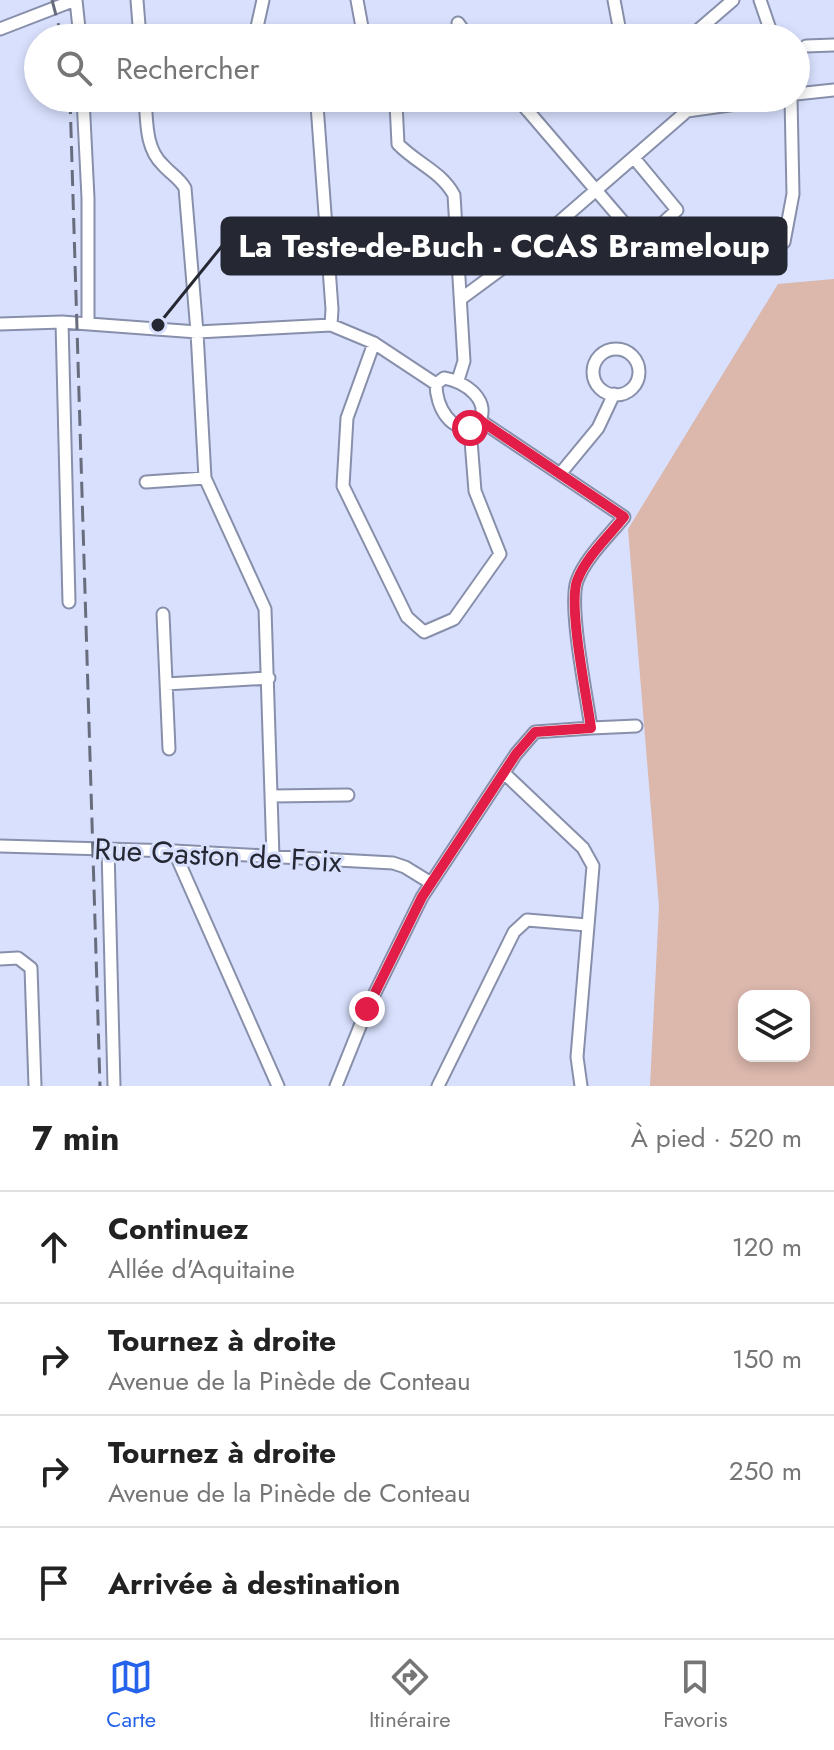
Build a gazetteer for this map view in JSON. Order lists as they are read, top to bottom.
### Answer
{
  "streets": {
    "street": ["Rue Gaston de Foix"]
  },
  "places": ["La Teste-de-Buch - CCAS Brameloup"],
  "page": {
    "search": "Rechercher",
    "heading": ["7 min", "À pied · 520 m"],
    "list": [
      ["Continuez", "Allée d'Aquitaine", "120 m"],
      ["Tournez à droite", "Avenue de la Pinède de Conteau", "150 m"],
      ["Tournez à droite", "Avenue de la Pinède de Conteau", "250 m"],
      "Arrivée à destination"
    ],
    "nav": ["Carte", "Itinéraire", "Favoris"]
  }
}
